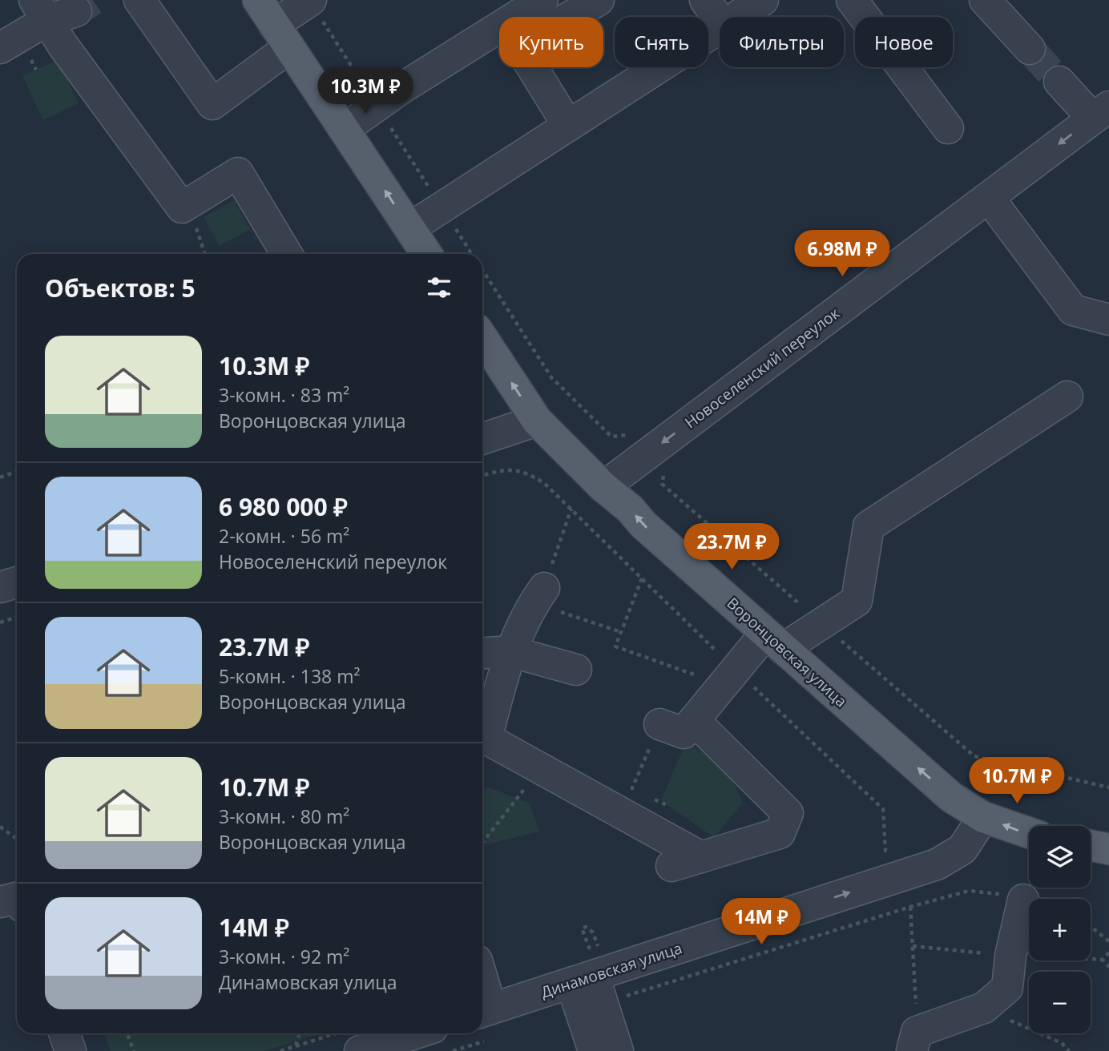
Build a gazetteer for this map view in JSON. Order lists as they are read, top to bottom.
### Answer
{
  "streets": {
    "main road": ["Воронцовская улица"],
    "street": ["Новоселенский переулок", "Динамовская улица"]
  },
  "crossings": [
    ["Новоселенский переулок", "Воронцовская улица"],
    ["Воронцовская улица", "Динамовская улица"]
  ],
  "one_way": ["Воронцовская улица"],
  "page": {
    "chip": [
      "Купить",
      "Снять",
      "Фильтры",
      "Новое"
    ],
    "price": [
      "10.3M ₽",
      "6.98M ₽",
      "23.7M ₽",
      "10.7M ₽",
      "14M ₽"
    ],
    "heading": "Объектов: 5",
    "list": [
      {
        "name": "10.3M ₽",
        "note": "3-комн. · 83 m² · Воронцовская улица"
      },
      {
        "name": "6 980 000 ₽",
        "note": "2-комн. · 56 m² · Новоселенский переулок"
      },
      {
        "name": "23.7M ₽",
        "note": "5-комн. · 138 m² · Воронцовская улица"
      },
      {
        "name": "10.7M ₽",
        "note": "3-комн. · 80 m² · Воронцовская улица"
      },
      {
        "name": "14M ₽",
        "note": "3-комн. · 92 m² · Динамовская улица"
      }
    ],
    "map_buttons": ["+", "−"]
  }
}
